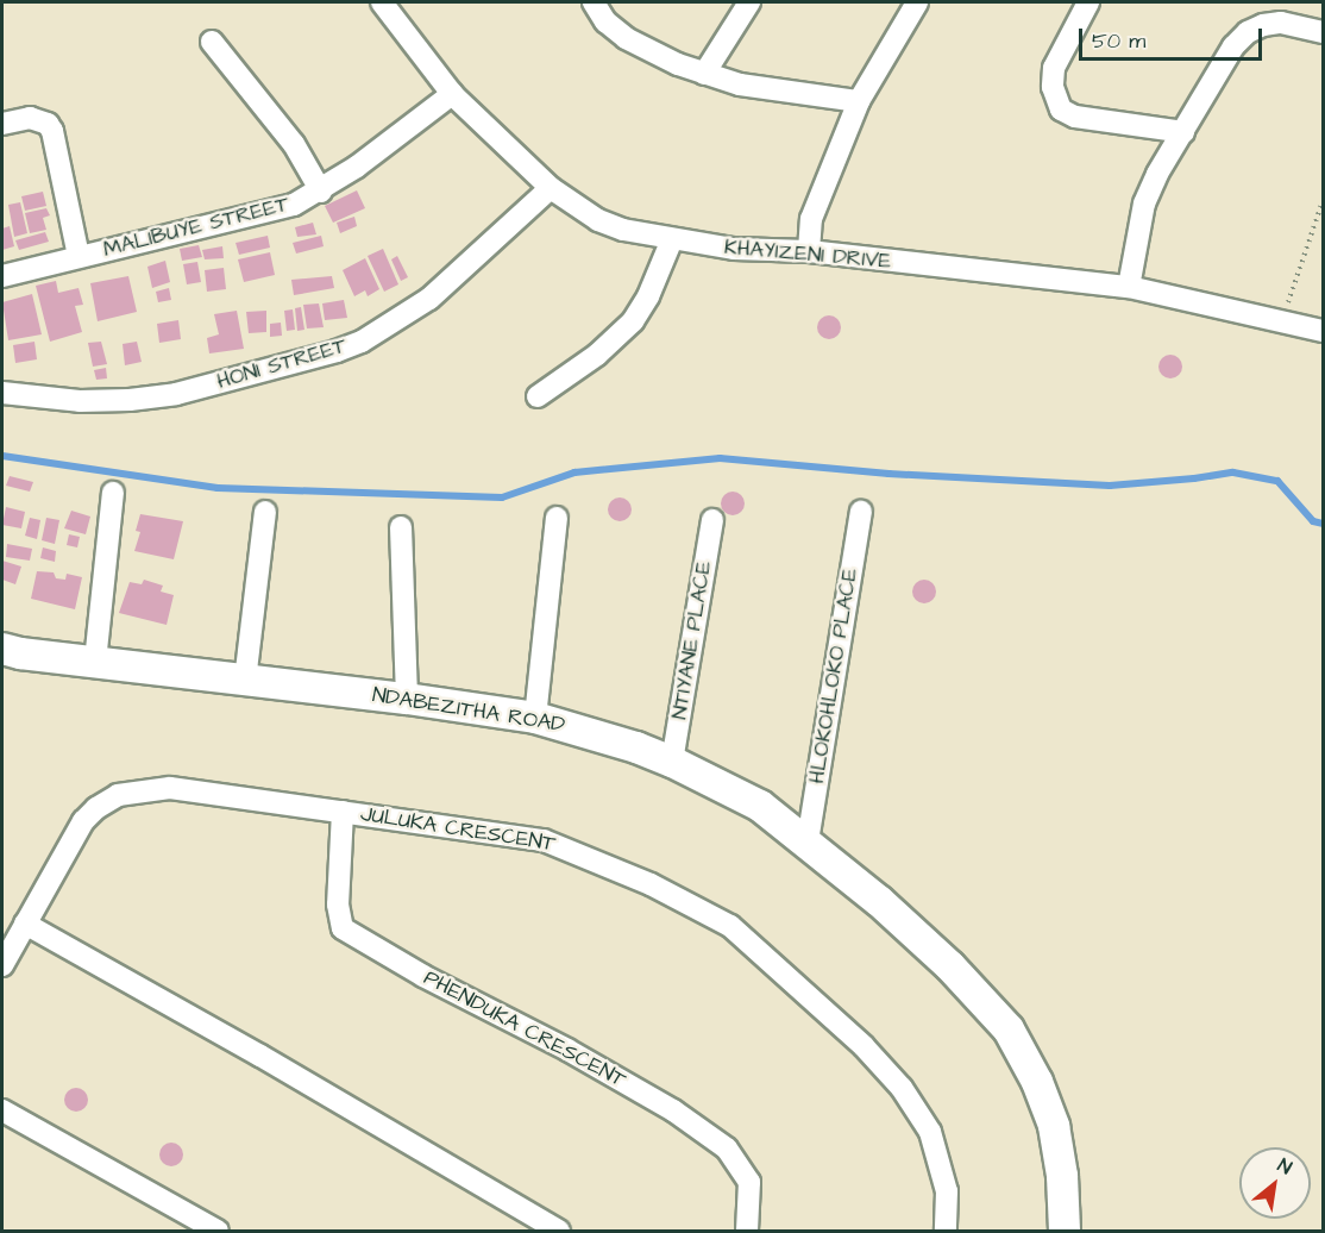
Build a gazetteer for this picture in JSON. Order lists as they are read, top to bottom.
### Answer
{
  "streets": {
    "street": [
      "MALIBUYE STREET",
      "KHAYIZENI DRIVE",
      "HONI STREET",
      "NTIYANE PLACE",
      "HLOKOHLOKO PLACE",
      "NDABEZITHA ROAD",
      "JULUKA CRESCENT",
      "PHENDUKA CRESCENT"
    ]
  },
  "crossings": [
    ["MALIBUYE STREET", "KHAYIZENI DRIVE"],
    ["KHAYIZENI DRIVE", "HONI STREET"],
    ["NTIYANE PLACE", "NDABEZITHA ROAD"],
    ["HLOKOHLOKO PLACE", "NDABEZITHA ROAD"],
    ["JULUKA CRESCENT", "PHENDUKA CRESCENT"]
  ],
  "scale_bar": "50 m",
  "north": "top right"
}
